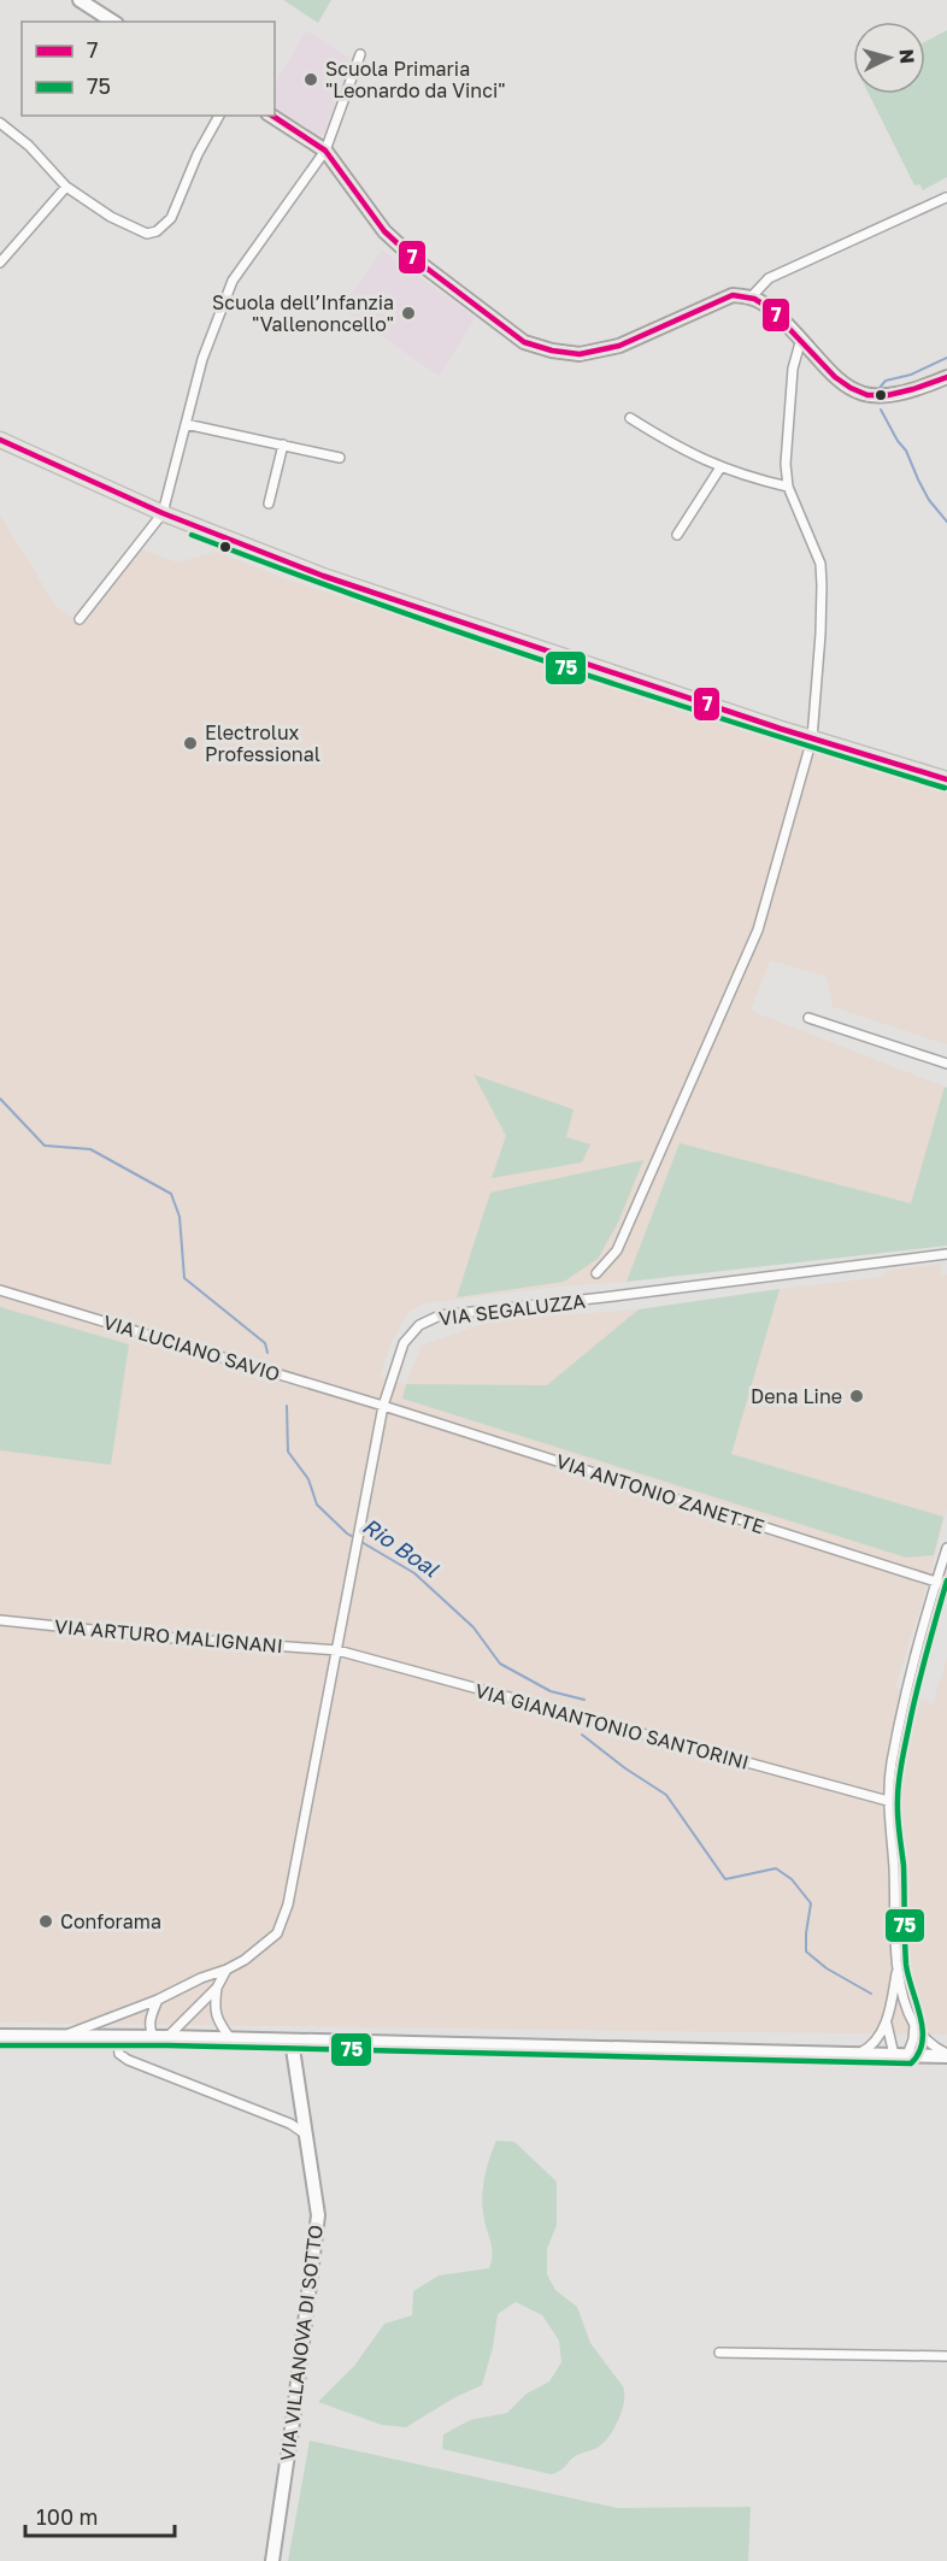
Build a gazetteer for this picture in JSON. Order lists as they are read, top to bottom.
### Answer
{
  "streets": {
    "street": [
      "VIA SEGALUZZA",
      "VIA LUCIANO SAVIO",
      "VIA ANTONIO ZANETTE",
      "VIA ARTURO MALIGNANI",
      "VIA GIANANTONIO SANTORINI",
      "VIA VILLANOVA DI SOTTO"
    ]
  },
  "crossings": [
    ["VIA SEGALUZZA", "VIA LUCIANO SAVIO"],
    ["VIA SEGALUZZA", "VIA ANTONIO ZANETTE"],
    ["VIA SEGALUZZA", "VIA ARTURO MALIGNANI"],
    ["VIA SEGALUZZA", "VIA GIANANTONIO SANTORINI"],
    ["VIA LUCIANO SAVIO", "VIA ANTONIO ZANETTE"],
    ["VIA ARTURO MALIGNANI", "VIA GIANANTONIO SANTORINI"]
  ],
  "water": ["Rio Boal"],
  "places": [
    "Scuola Primaria \"Leonardo da Vinci\"",
    "Scuola dell’Infanzia \"Vallenoncello\"",
    "Electrolux Professional",
    "Dena Line",
    "Conforama"
  ],
  "lines": ["transit line 7", "transit line 75"],
  "legend": ["7", "75"],
  "scale_bar": "100 m",
  "north": "right"
}
